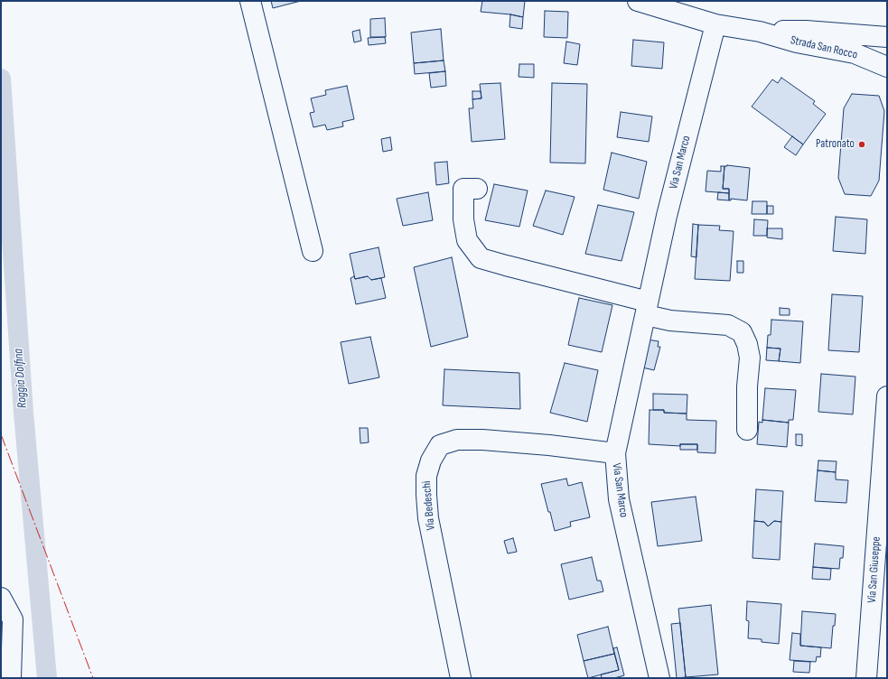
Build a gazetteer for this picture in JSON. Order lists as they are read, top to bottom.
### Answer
{
  "streets": {
    "street": [
      "Strada San Rocco",
      "Via San Marco",
      "Via Bedeschi",
      "Via San Giuseppe"
    ]
  },
  "crossings": [
    ["Strada San Rocco", "Via San Marco"],
    ["Via San Marco", "Via Bedeschi"]
  ],
  "water": ["Roggia Dolfina"],
  "places": ["Patronato"]
}
